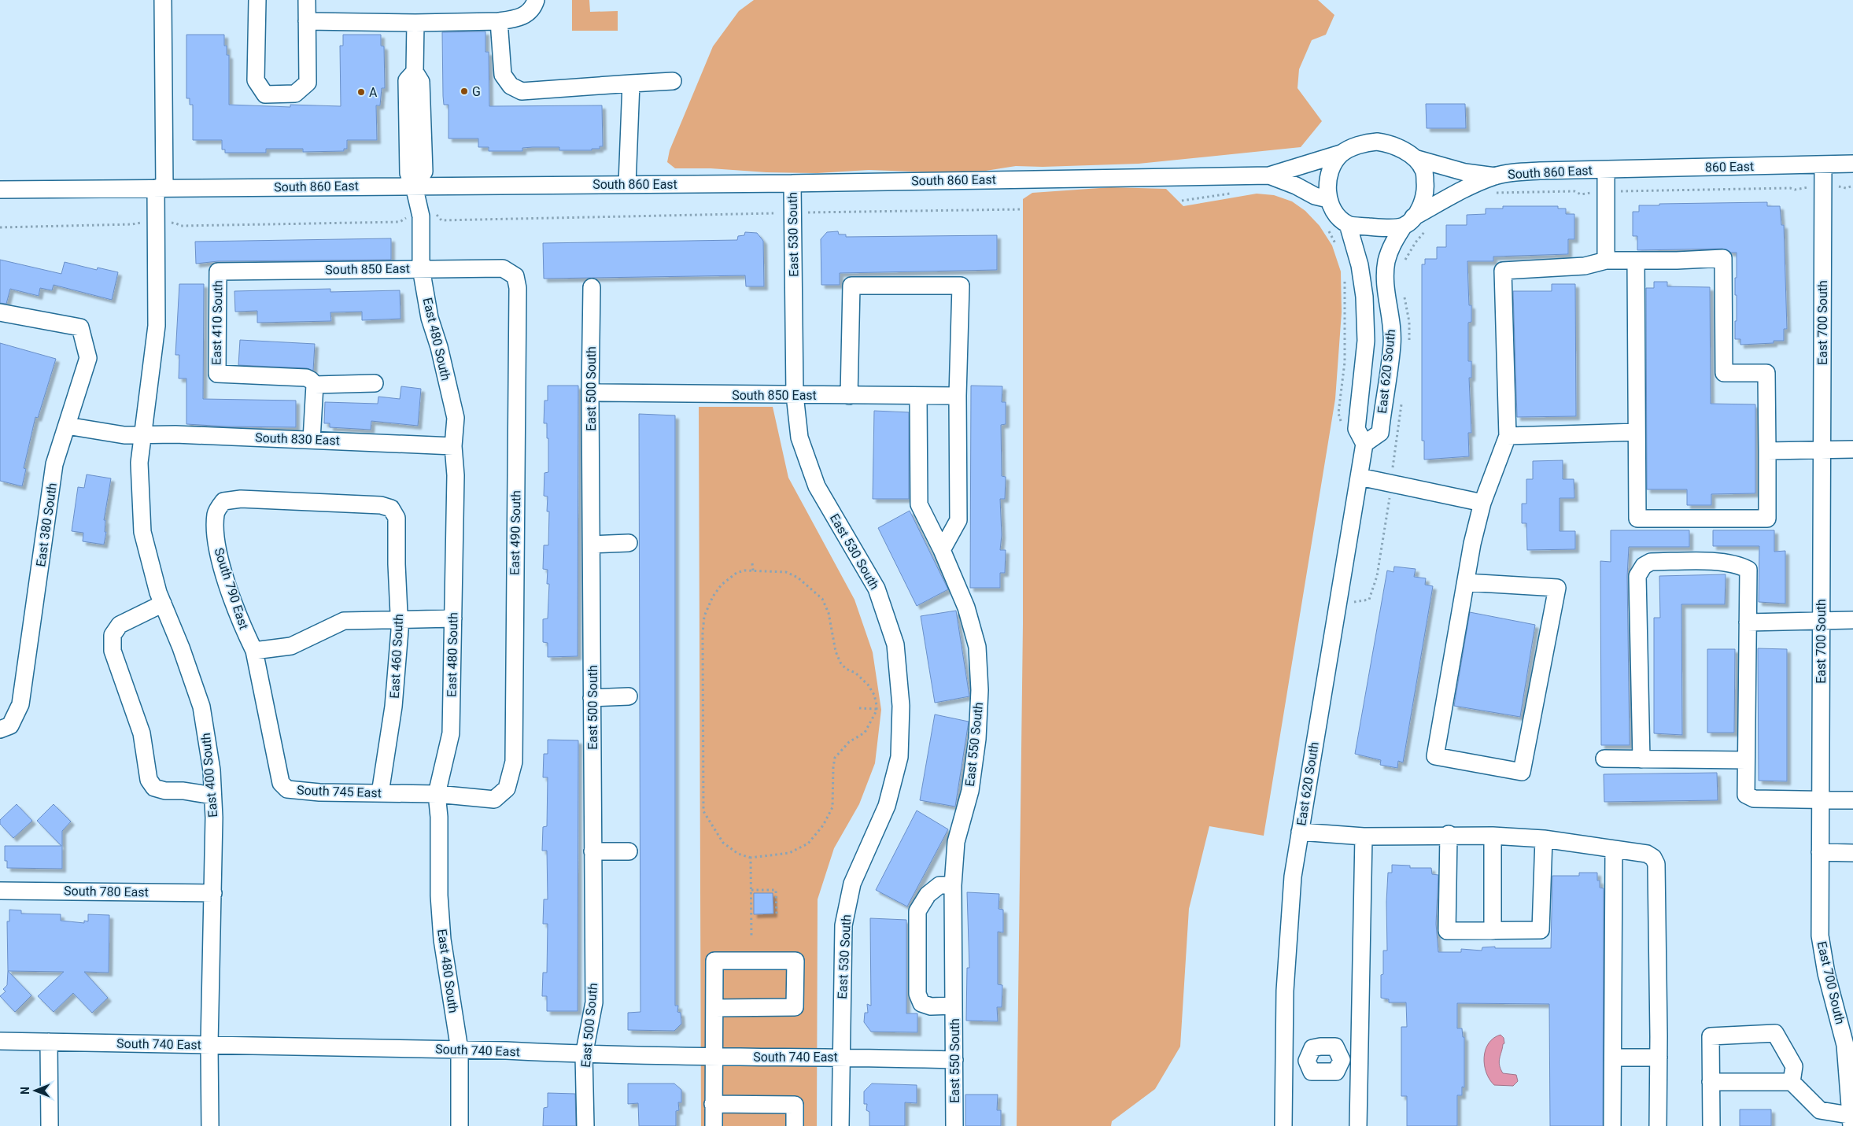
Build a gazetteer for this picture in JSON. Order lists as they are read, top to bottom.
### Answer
{
  "streets": {
    "street": [
      "860 East",
      "South 860 East",
      "East 530 South",
      "South 850 East",
      "East 410 South",
      "East 700 South",
      "East 480 South",
      "East 620 South",
      "East 500 South",
      "South 830 East",
      "East 380 South",
      "East 490 South",
      "South 790 East",
      "East 460 South",
      "East 550 South",
      "East 400 South",
      "South 745 East",
      "South 780 East",
      "South 740 East"
    ]
  },
  "crossings": [
    ["860 East", "South 860 East"],
    ["860 East", "East 700 South"],
    ["South 860 East", "East 530 South"],
    ["South 860 East", "East 480 South"],
    ["South 860 East", "East 620 South"],
    ["South 860 East", "East 400 South"],
    ["East 530 South", "South 850 East"],
    ["East 530 South", "South 740 East"],
    ["South 850 East", "East 410 South"],
    ["South 850 East", "East 480 South"],
    ["South 850 East", "East 500 South"],
    ["South 850 East", "East 490 South"],
    ["South 850 East", "East 550 South"],
    ["East 480 South", "South 830 East"],
    ["East 480 South", "South 745 East"],
    ["East 480 South", "South 740 East"],
    ["East 500 South", "South 740 East"],
    ["South 830 East", "East 380 South"],
    ["South 830 East", "East 400 South"],
    ["East 490 South", "South 745 East"],
    ["South 790 East", "East 460 South"],
    ["South 790 East", "South 745 East"],
    ["East 460 South", "South 745 East"],
    ["East 550 South", "South 740 East"],
    ["East 400 South", "South 780 East"],
    ["East 400 South", "South 740 East"]
  ],
  "places": ["G", "A"],
  "north": "left"
}
